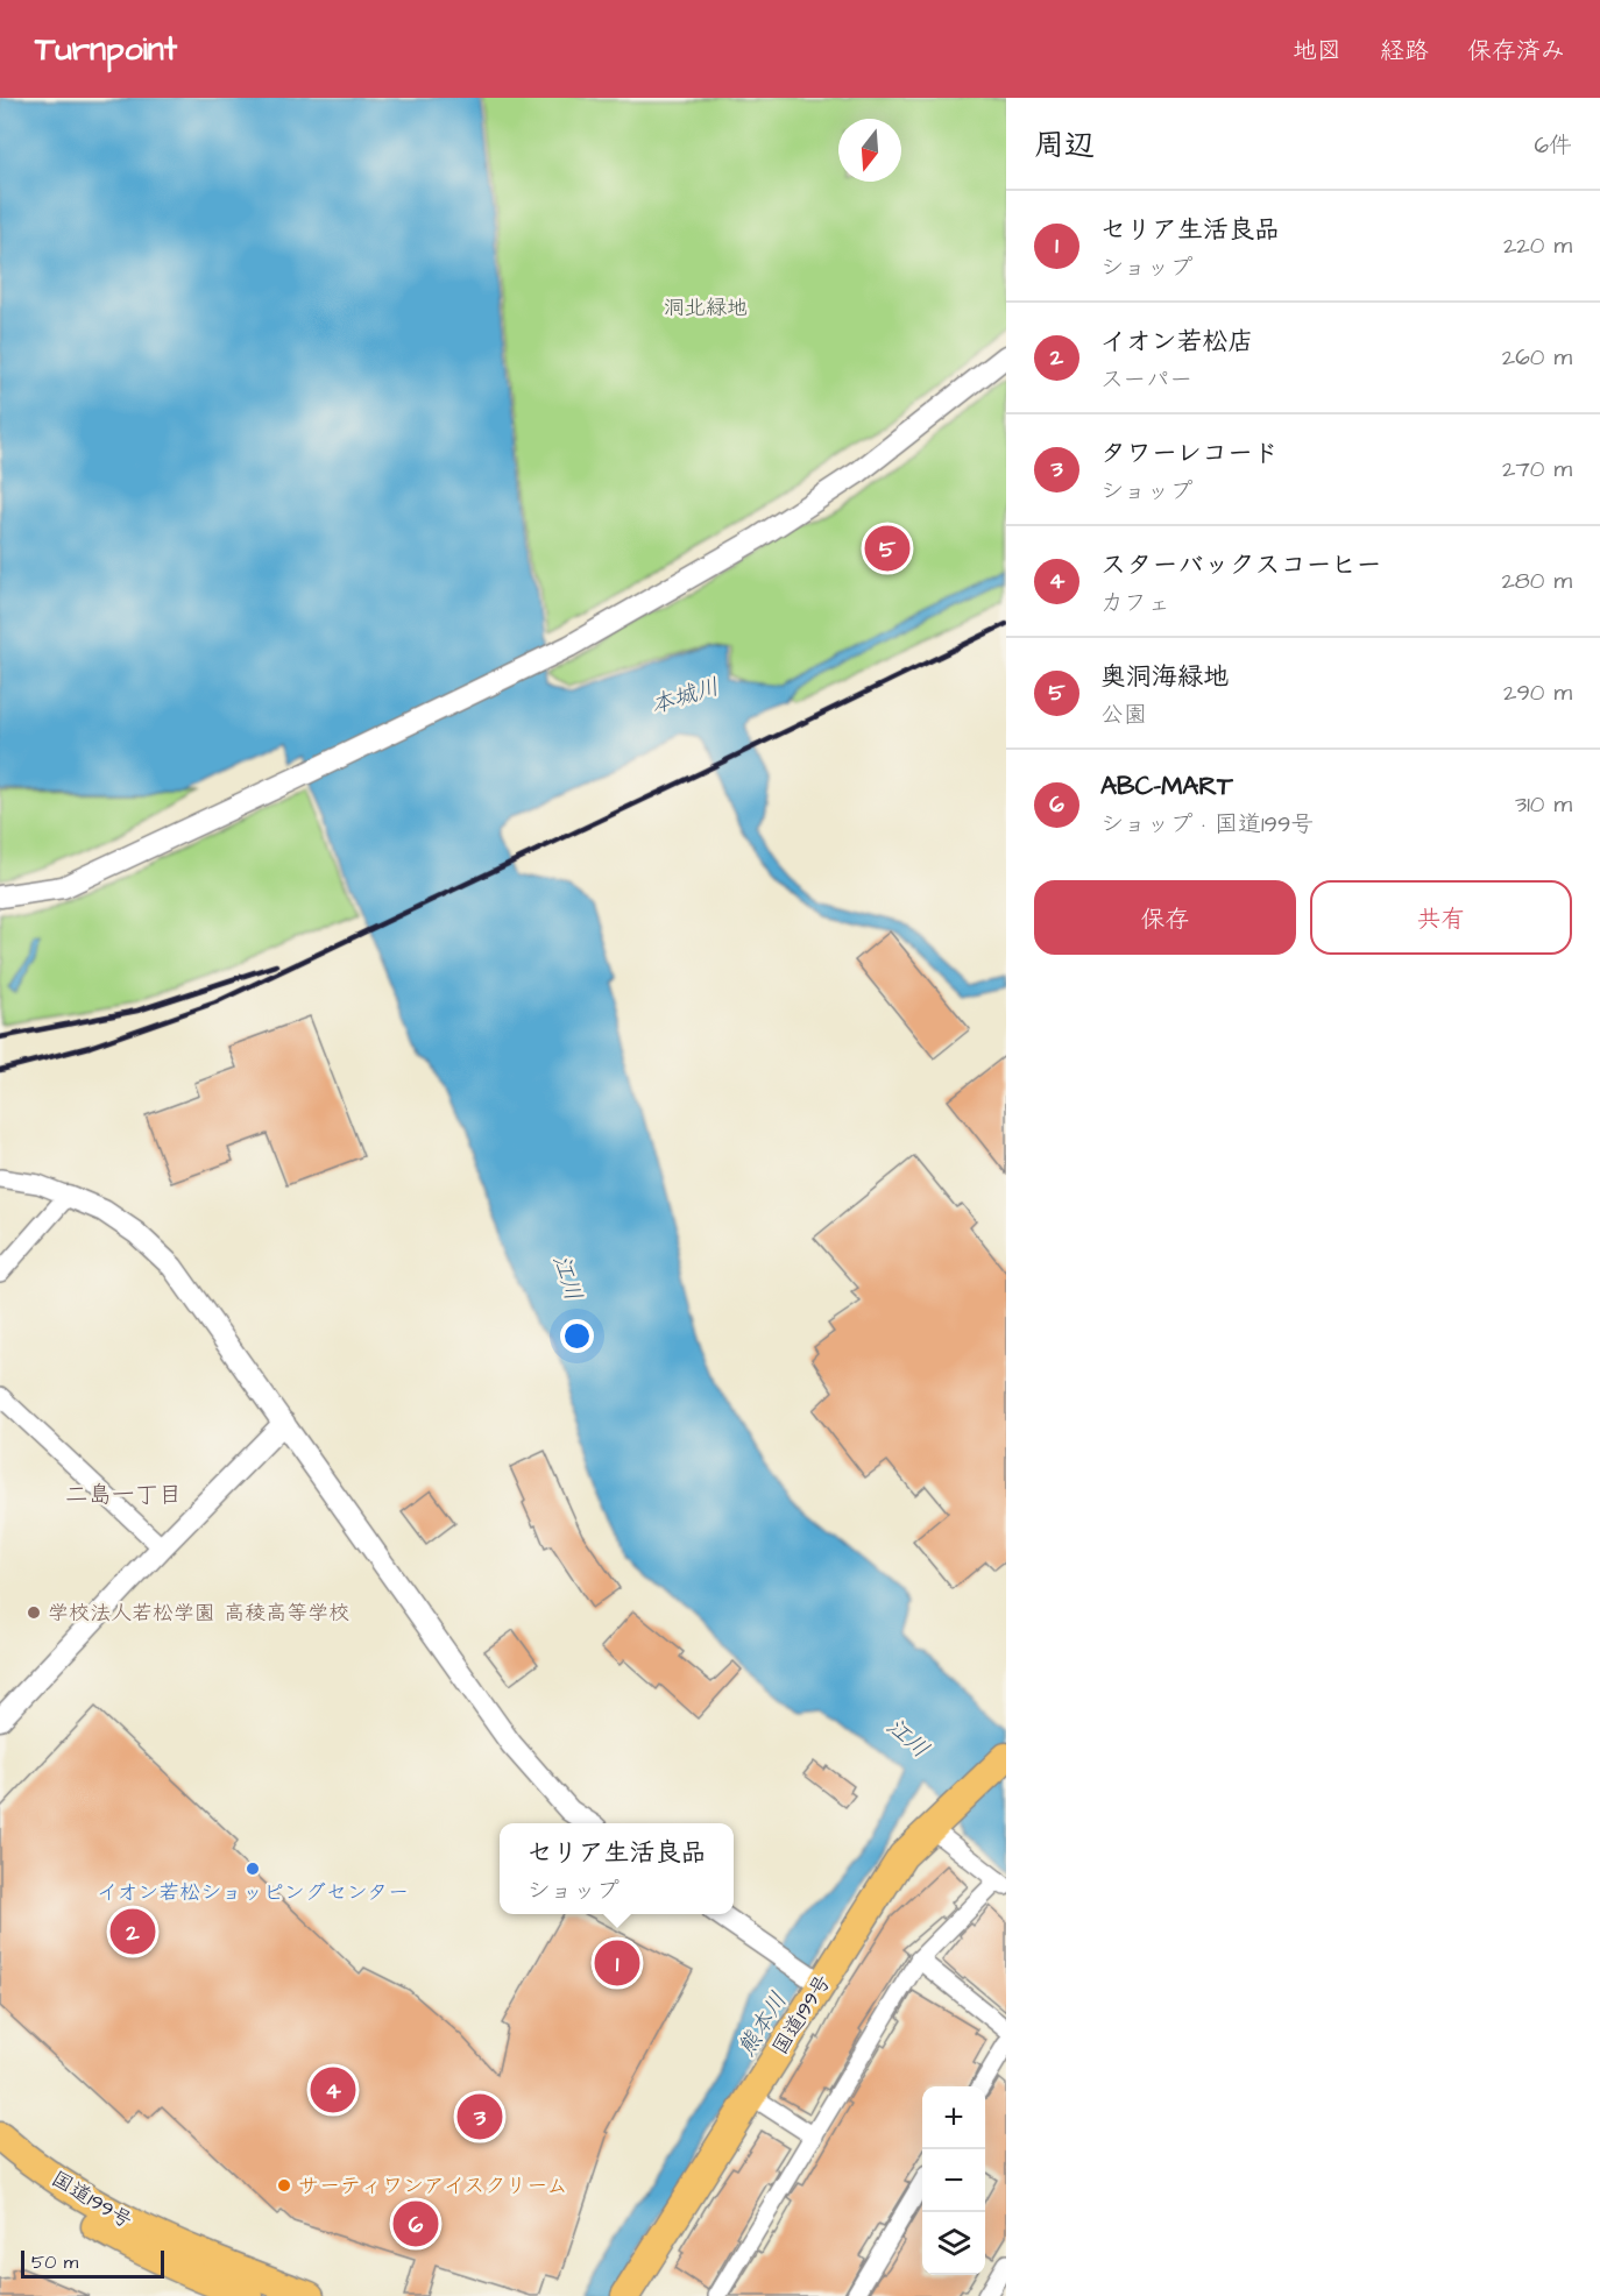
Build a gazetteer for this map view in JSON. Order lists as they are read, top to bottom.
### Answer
{
  "streets": {
    "highway": ["国道199号"]
  },
  "districts": ["二島一丁目"],
  "water": ["本城川", "江川", "熊本川"],
  "parks": ["洞北緑地"],
  "places": ["学校法人若松学園 高稜高等学校", "イオン若松ショッピングセンター", "サーティワンアイスクリーム"],
  "scale_bar": "50 m",
  "north": "bottom",
  "page": {
    "header": "Turnpoint",
    "nav": ["地図", "経路", "保存済み"],
    "heading": ["周辺", "6件"],
    "list": [
      {
        "mark": "1",
        "name": "セリア生活良品",
        "note": "ショップ",
        "value": "220 m"
      },
      {
        "mark": "2",
        "name": "イオン若松店",
        "note": "スーパー",
        "value": "260 m"
      },
      {
        "mark": "3",
        "name": "タワーレコード",
        "note": "ショップ",
        "value": "270 m"
      },
      {
        "mark": "4",
        "name": "スターバックスコーヒー",
        "note": "カフェ",
        "value": "280 m"
      },
      {
        "mark": "5",
        "name": "奥洞海緑地",
        "note": "公園",
        "value": "290 m"
      },
      {
        "mark": "6",
        "name": "ABC-MART",
        "note": "ショップ · 国道199号",
        "value": "310 m"
      }
    ],
    "pins": [
      "5",
      "2",
      "1",
      "4",
      "3",
      "6"
    ],
    "buttons": ["保存", "共有"],
    "popup": ["セリア生活良品", "ショップ"],
    "map_buttons": ["+", "−"],
    "scale": "50 m"
  }
}
